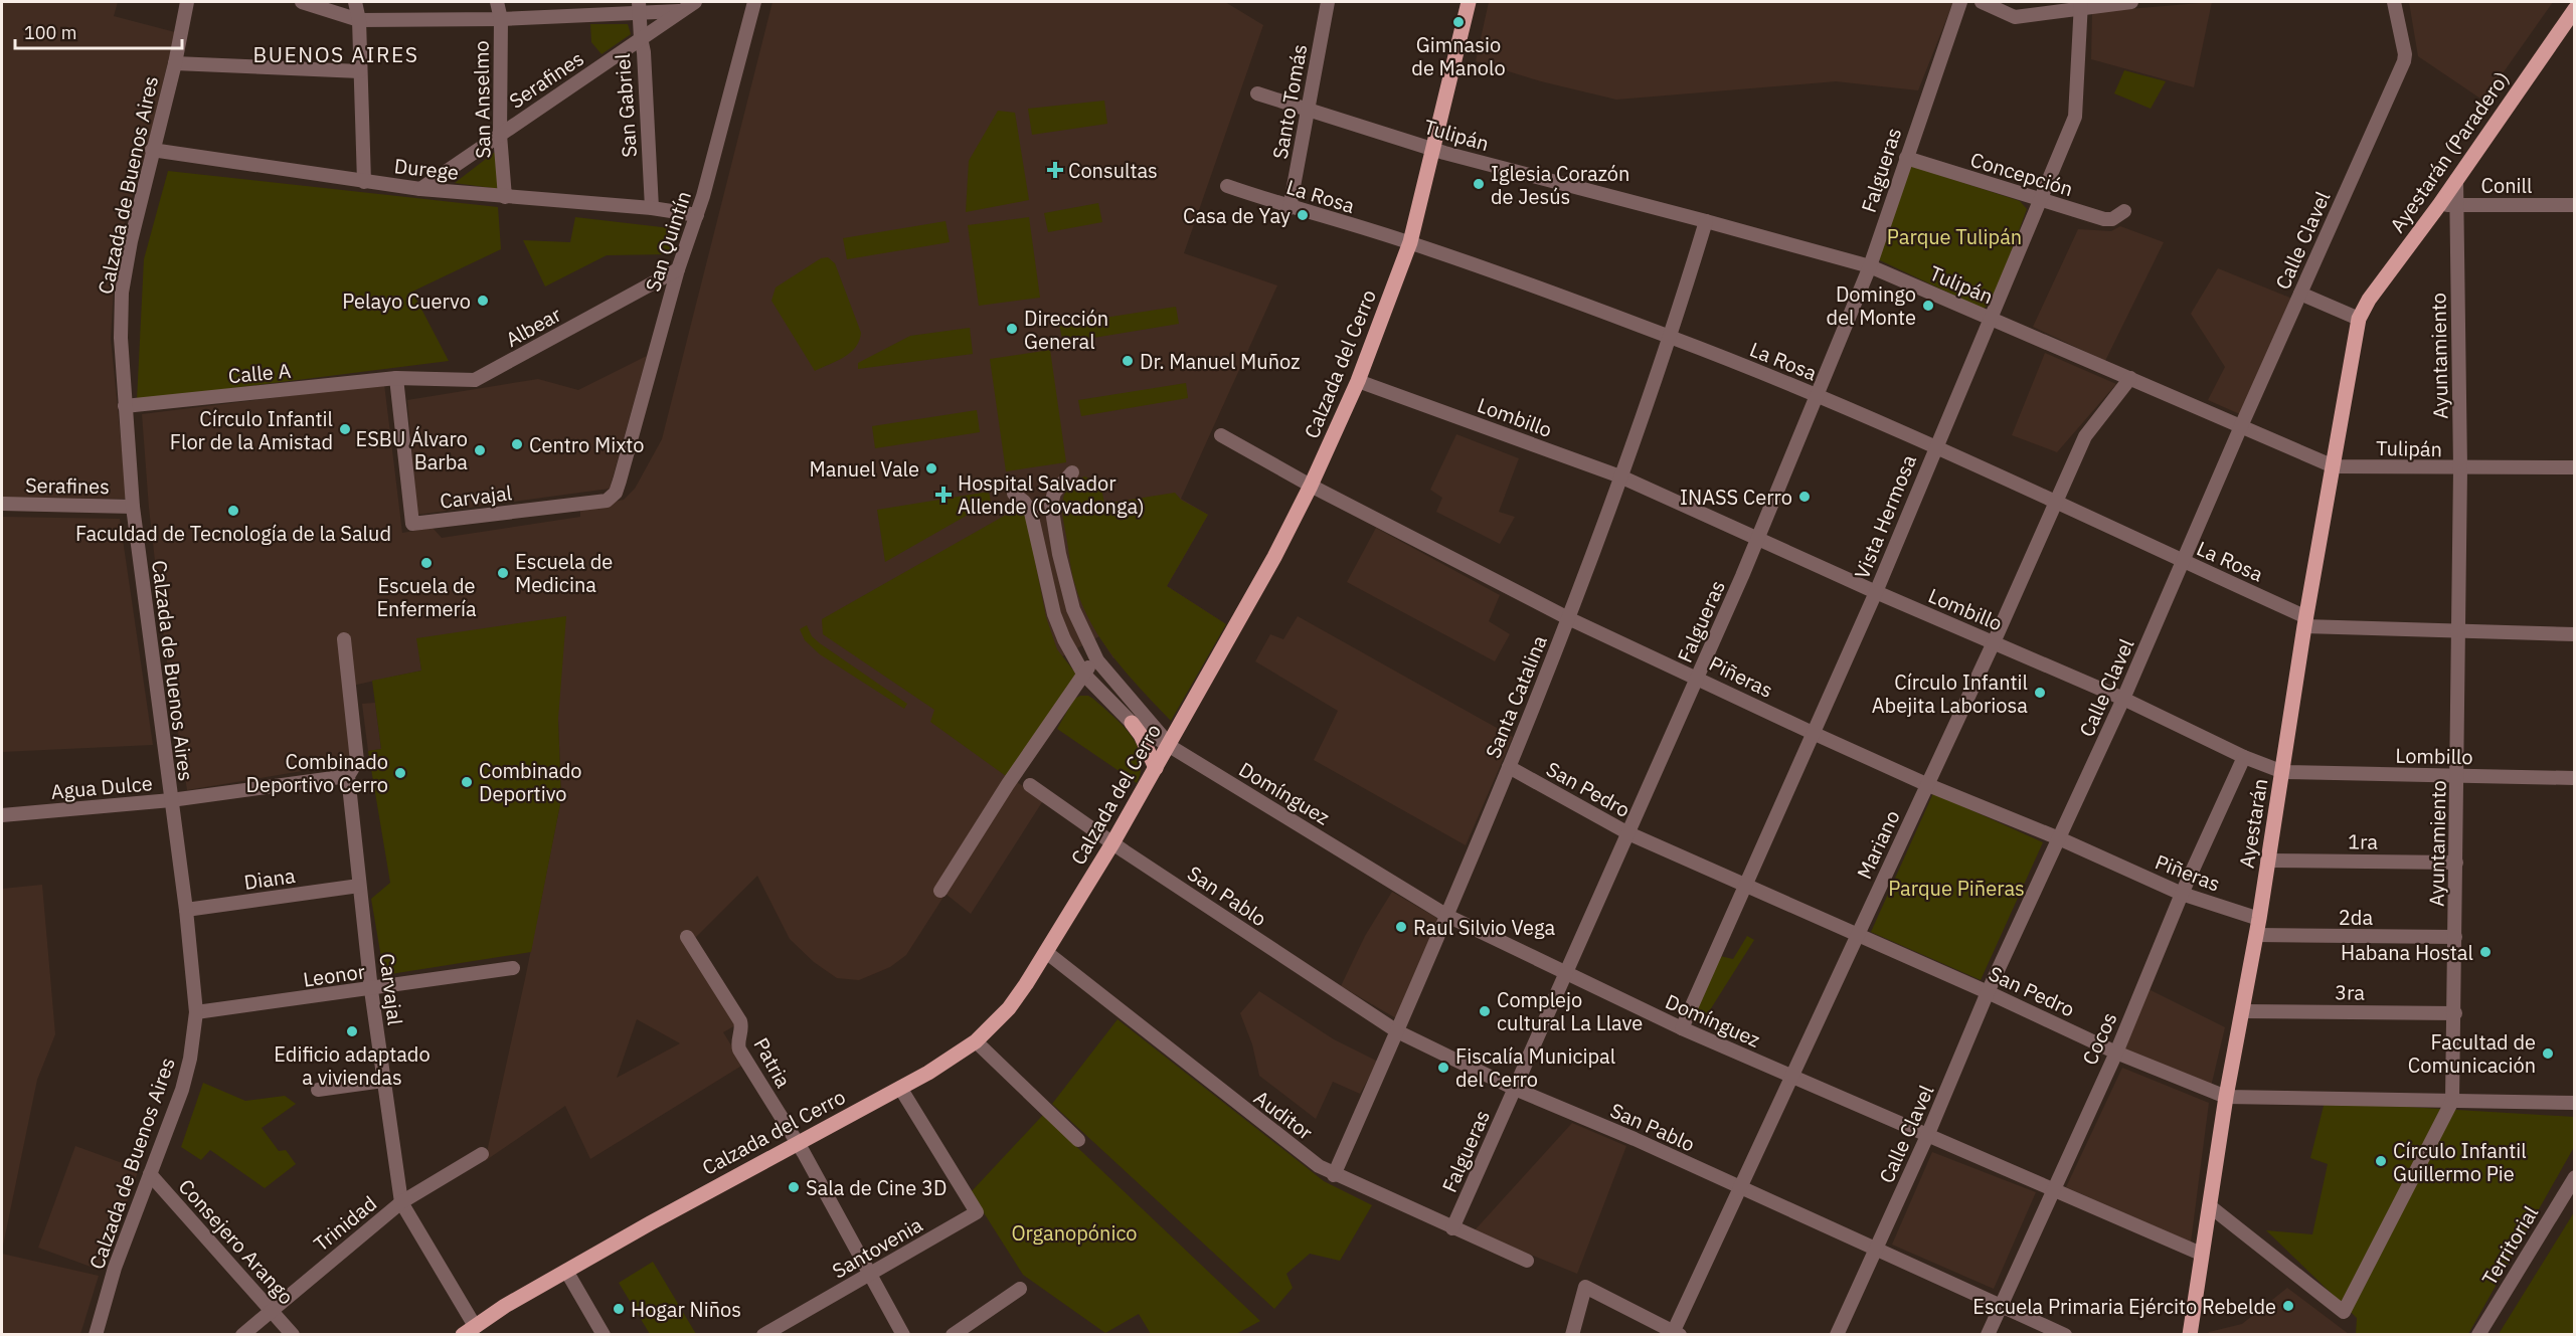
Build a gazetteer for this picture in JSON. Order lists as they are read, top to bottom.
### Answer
{
  "streets": {
    "main road": ["Ayestarán (Paradero)", "Calzada del Cerro", "Ayestarán"],
    "street": [
      "Serafines",
      "San Anselmo",
      "Santo Tomás",
      "San Gabriel",
      "Tulipán",
      "Durege",
      "Falgueras",
      "Concepción",
      "Calzada de Buenos Aires",
      "Conill",
      "La Rosa",
      "Calle Clavel",
      "San Quintín",
      "Albear",
      "Ayuntamiento",
      "Calle A",
      "Lombillo",
      "Carvajal",
      "Vista Hermosa",
      "Piñeras",
      "Santa Catalina",
      "Agua Dulce",
      "San Pedro",
      "Domínguez",
      "1ra",
      "Mariano",
      "Diana",
      "San Pablo",
      "2da",
      "Leonor",
      "3ra",
      "Cocos",
      "Patria",
      "Auditor",
      "Trinidad",
      "Consejero Arango",
      "Territorial",
      "Santovenia"
    ]
  },
  "crossings": [
    ["Serafines", "San Anselmo"],
    ["Serafines", "San Gabriel"],
    ["Serafines", "Durege"],
    ["Serafines", "Calzada de Buenos Aires"],
    ["San Anselmo", "Durege"],
    ["Santo Tomás", "Tulipán"],
    ["Santo Tomás", "La Rosa"],
    ["San Gabriel", "Durege"],
    ["Tulipán", "Falgueras"],
    ["Tulipán", "Calle Clavel"],
    ["Tulipán", "Ayuntamiento"],
    ["Tulipán", "Calzada del Cerro"],
    ["Tulipán", "Vista Hermosa"],
    ["Tulipán", "Santa Catalina"],
    ["Tulipán", "Ayestarán"],
    ["Tulipán", "Mariano"],
    ["Ayestarán (Paradero)", "Conill"],
    ["Ayestarán (Paradero)", "Ayuntamiento"],
    ["Ayestarán (Paradero)", "Ayestarán"],
    ["Durege", "Calzada de Buenos Aires"],
    ["Durege", "San Quintín"],
    ["Falgueras", "Concepción"],
    ["Falgueras", "La Rosa"],
    ["Falgueras", "Lombillo"],
    ["Falgueras", "Piñeras"],
    ["Falgueras", "San Pedro"],
    ["Falgueras", "Domínguez"],
    ["Falgueras", "San Pablo"],
    ["Falgueras", "Auditor"],
    ["Concepción", "Vista Hermosa"],
    ["Calzada de Buenos Aires", "Calle A"],
    ["Calzada de Buenos Aires", "Agua Dulce"],
    ["Calzada de Buenos Aires", "Diana"],
    ["Calzada de Buenos Aires", "Leonor"],
    ["Calzada de Buenos Aires", "Consejero Arango"],
    ["Conill", "Ayuntamiento"],
    ["La Rosa", "Calle Clavel"],
    ["La Rosa", "Ayuntamiento"],
    ["La Rosa", "Calzada del Cerro"],
    ["La Rosa", "Vista Hermosa"],
    ["La Rosa", "Santa Catalina"],
    ["La Rosa", "Ayestarán"],
    ["La Rosa", "Mariano"],
    ["Calle Clavel", "Lombillo"],
    ["Calle Clavel", "Piñeras"],
    ["Calle Clavel", "San Pedro"],
    ["Calle Clavel", "Domínguez"],
    ["Calle Clavel", "San Pablo"],
    ["San Quintín", "Albear"],
    ["San Quintín", "Carvajal"],
    ["Albear", "Calle A"],
    ["Albear", "Carvajal"],
    ["Ayuntamiento", "Lombillo"],
    ["Ayuntamiento", "San Pedro"],
    ["Ayuntamiento", "Ayestarán"],
    ["Ayuntamiento", "1ra"],
    ["Ayuntamiento", "2da"],
    ["Ayuntamiento", "3ra"],
    ["Calzada del Cerro", "Lombillo"],
    ["Calzada del Cerro", "Carvajal"],
    ["Calzada del Cerro", "Piñeras"],
    ["Calzada del Cerro", "Domínguez"],
    ["Calzada del Cerro", "San Pablo"],
    ["Calzada del Cerro", "Patria"],
    ["Calzada del Cerro", "Auditor"],
    ["Calzada del Cerro", "Santovenia"],
    ["Calle A", "Carvajal"],
    ["Lombillo", "Vista Hermosa"],
    ["Lombillo", "Santa Catalina"],
    ["Lombillo", "Ayestarán"],
    ["Lombillo", "Mariano"],
    ["Lombillo", "Cocos"],
    ["Carvajal", "Agua Dulce"],
    ["Carvajal", "Diana"],
    ["Carvajal", "Leonor"],
    ["Carvajal", "Trinidad"],
    ["Vista Hermosa", "Piñeras"],
    ["Vista Hermosa", "San Pedro"],
    ["Vista Hermosa", "Domínguez"],
    ["Piñeras", "Santa Catalina"],
    ["Piñeras", "Ayestarán"],
    ["Piñeras", "Mariano"],
    ["Piñeras", "Cocos"],
    ["Santa Catalina", "San Pedro"],
    ["Santa Catalina", "Domínguez"],
    ["Santa Catalina", "San Pablo"],
    ["Santa Catalina", "Auditor"],
    ["San Pedro", "Ayestarán"],
    ["San Pedro", "Mariano"],
    ["San Pedro", "Cocos"],
    ["Domínguez", "Ayestarán"],
    ["Domínguez", "Mariano"],
    ["Domínguez", "Cocos"],
    ["Ayestarán", "1ra"],
    ["Ayestarán", "2da"],
    ["Ayestarán", "3ra"],
    ["Mariano", "San Pablo"],
    ["San Pablo", "Cocos"],
    ["Patria", "Santovenia"],
    ["Trinidad", "Consejero Arango"]
  ],
  "districts": ["BUENOS AIRES"],
  "parks": ["Parque Tulipán", "Parque Piñeras", "Organopónico"],
  "places": {
    "other": [
      "Gimnasio de Manolo",
      "Iglesia Corazón de Jesús",
      "Casa de Yay",
      "Pelayo Cuervo",
      "Domingo del Monte",
      "Dirección General",
      "Dr. Manuel Muñoz",
      "Círculo Infantil Flor de la Amistad",
      "Centro Mixto",
      "ESBU Álvaro Barba",
      "Manuel Vale",
      "INASS Cerro",
      "Faculdad de Tecnología de la Salud",
      "Escuela de Enfermería",
      "Escuela de Medicina",
      "Círculo Infantil Abejita Laboriosa",
      "Combinado Deportivo Cerro",
      "Combinado Deportivo",
      "Raul Silvio Vega",
      "Habana Hostal",
      "Complejo cultural La Llave",
      "Edificio adaptado a viviendas",
      "Facultad de Comunicación",
      "Fiscalía Municipal del Cerro",
      "Círculo Infantil Guillermo Pie",
      "Sala de Cine 3D",
      "Escuela Primaria Ejército Rebelde",
      "Hogar Niños"
    ],
    "health": ["Consultas", "Hospital Salvador Allende (Covadonga)"]
  },
  "scale_bar": "100 m"
}
